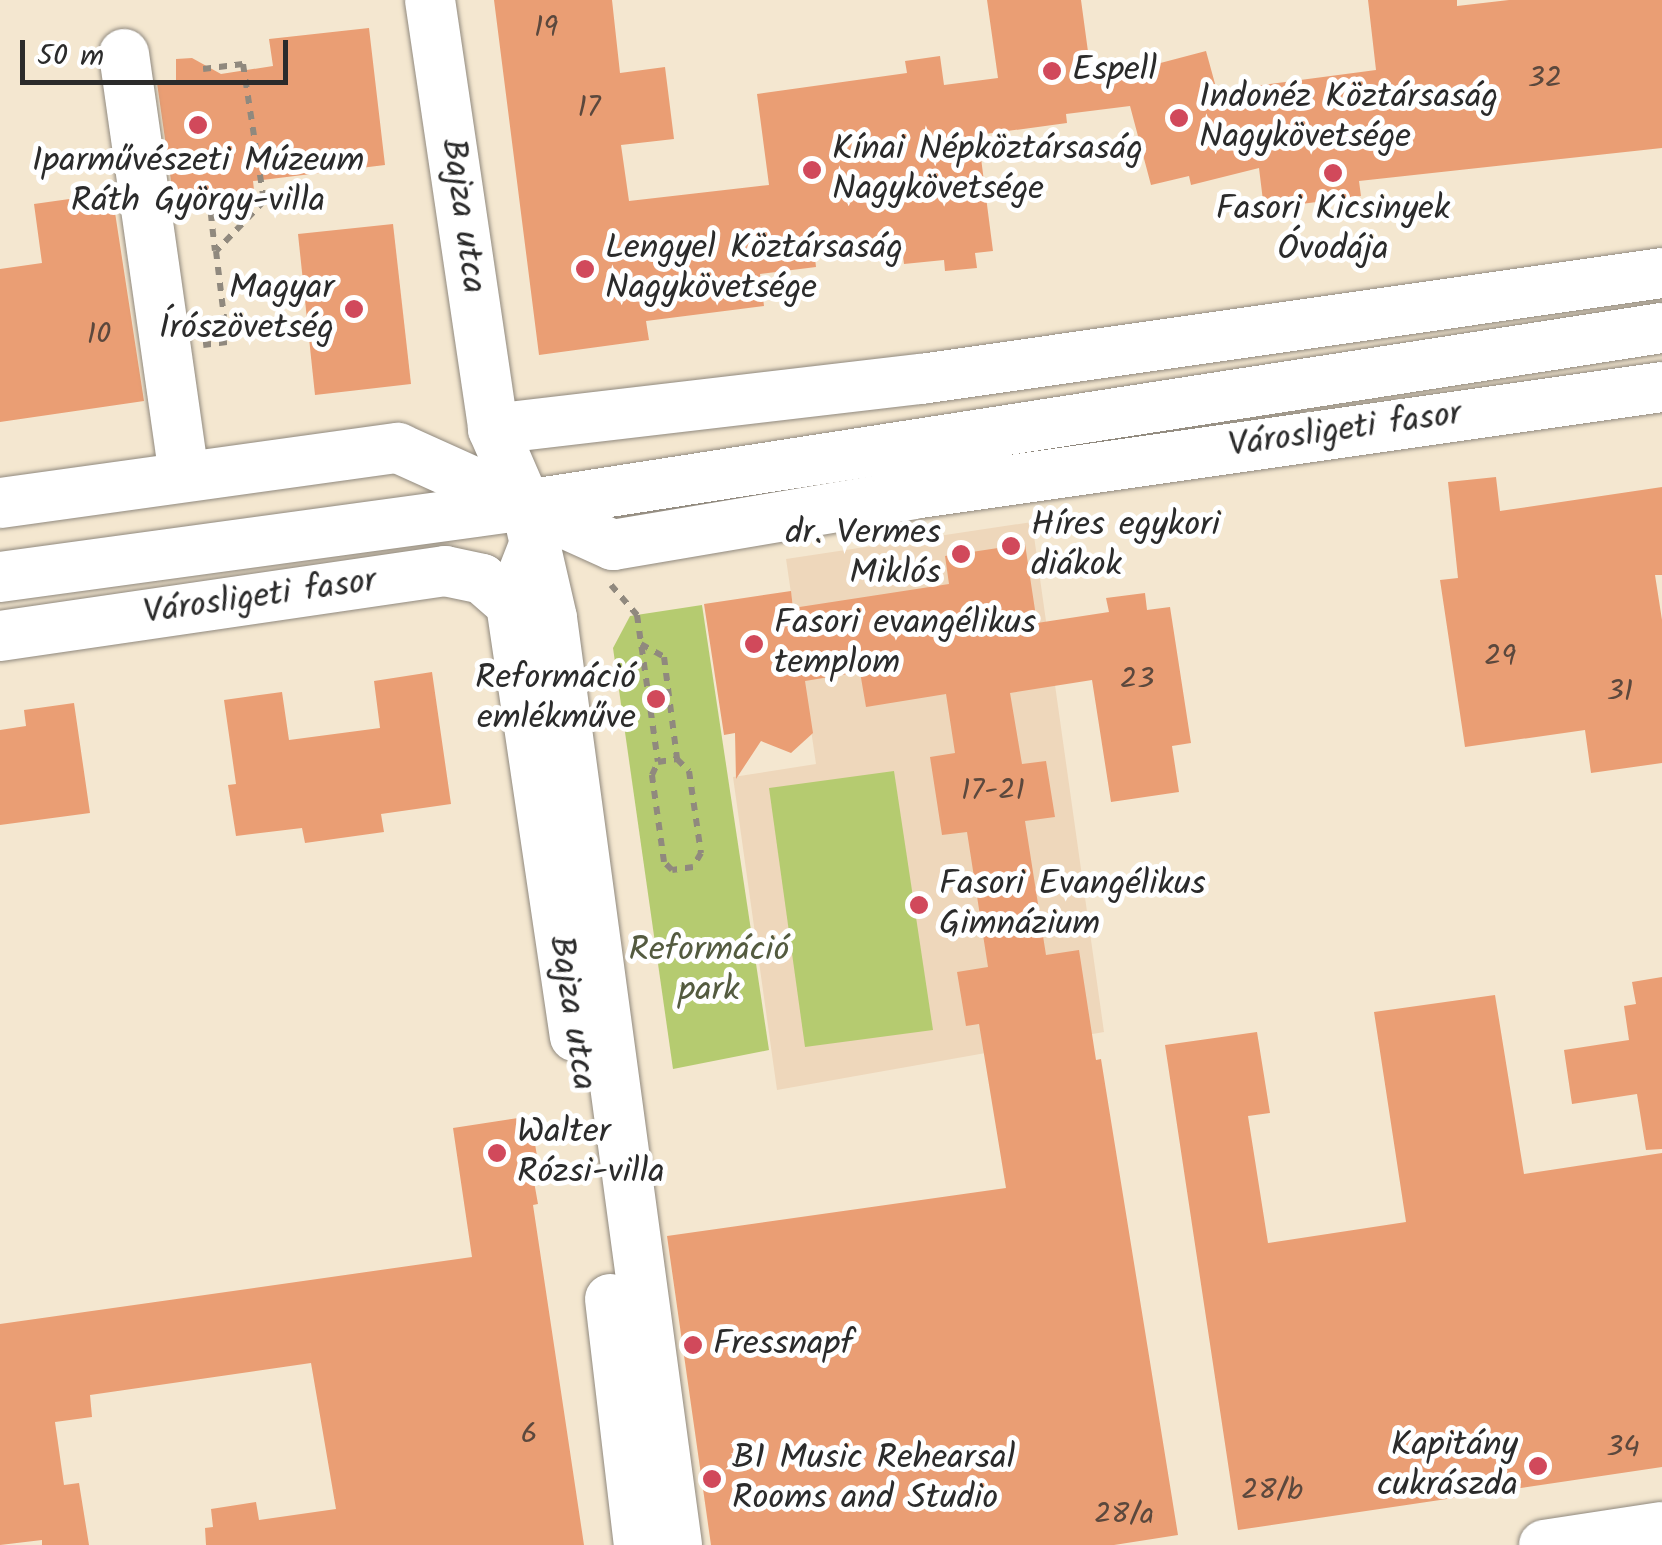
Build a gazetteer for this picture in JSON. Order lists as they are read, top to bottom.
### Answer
{
  "streets": {
    "street": ["Bajza utca", "Városligeti fasor"]
  },
  "crossings": [
    ["Bajza utca", "Városligeti fasor"]
  ],
  "parks": ["Reformáció park"],
  "places": [
    "Espell",
    "Indonéz Köztársaság Nagykövetsége",
    "Iparművészeti Múzeum Ráth György-villa",
    "Kínai Népköztársaság Nagykövetsége",
    "Fasori Kicsinyek Óvodája",
    "Lengyel Köztársaság Nagykövetsége",
    "Magyar Írószövetség",
    "Híres egykori diákok",
    "dr. Vermes Miklós",
    "Fasori evangélikus templom",
    "Reformáció emlékműve",
    "Fasori Evangélikus Gimnázium",
    "Walter Rózsi-villa",
    "Fressnapf",
    "Kapitány cukrászda",
    "B1 Music Rehearsal Rooms and Studio"
  ],
  "house_numbers": [
    "19",
    "32",
    "17",
    "10",
    "29",
    "23",
    "31",
    "17-21",
    "6",
    "34",
    "28/b",
    "28/a"
  ],
  "scale_bar": "50 m"
}
